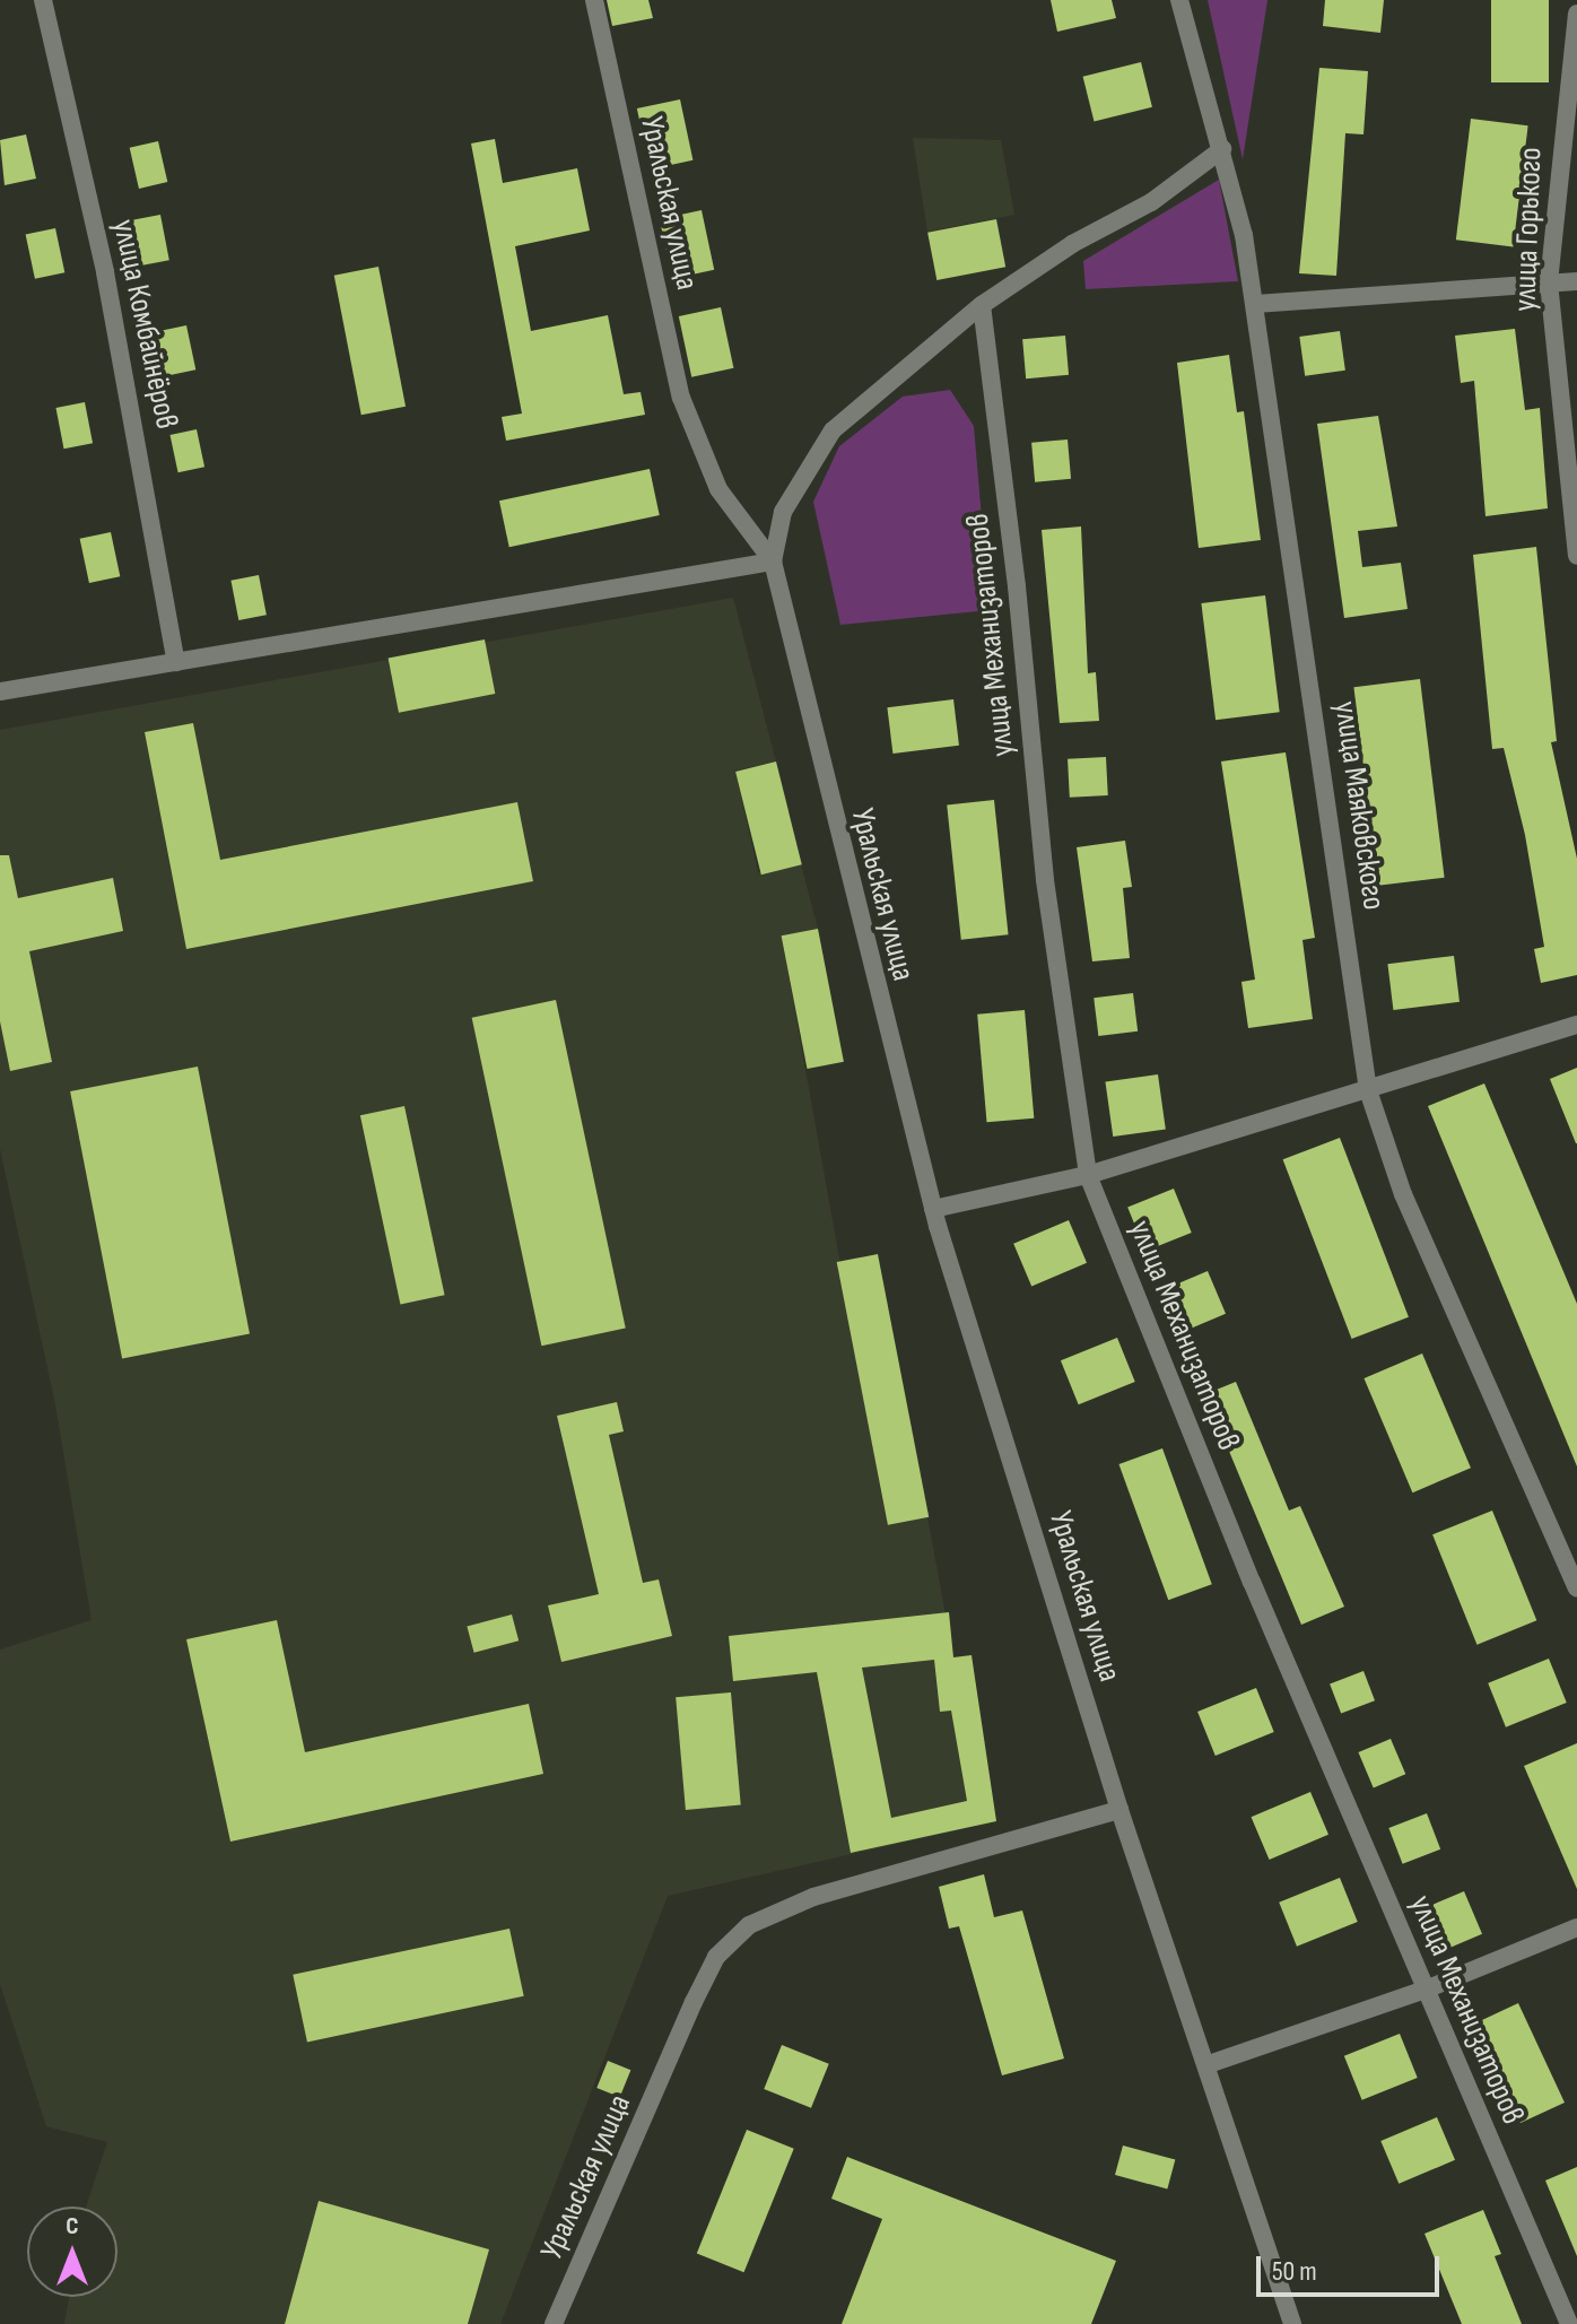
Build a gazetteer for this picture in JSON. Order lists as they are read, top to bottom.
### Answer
{
  "streets": {
    "street": [
      "Уральская улица",
      "улица Горького",
      "улица Комбайнёров",
      "улица Механизаторов",
      "улица Маяковского"
    ]
  },
  "scale_bar": "50 m",
  "north": "top"
}
